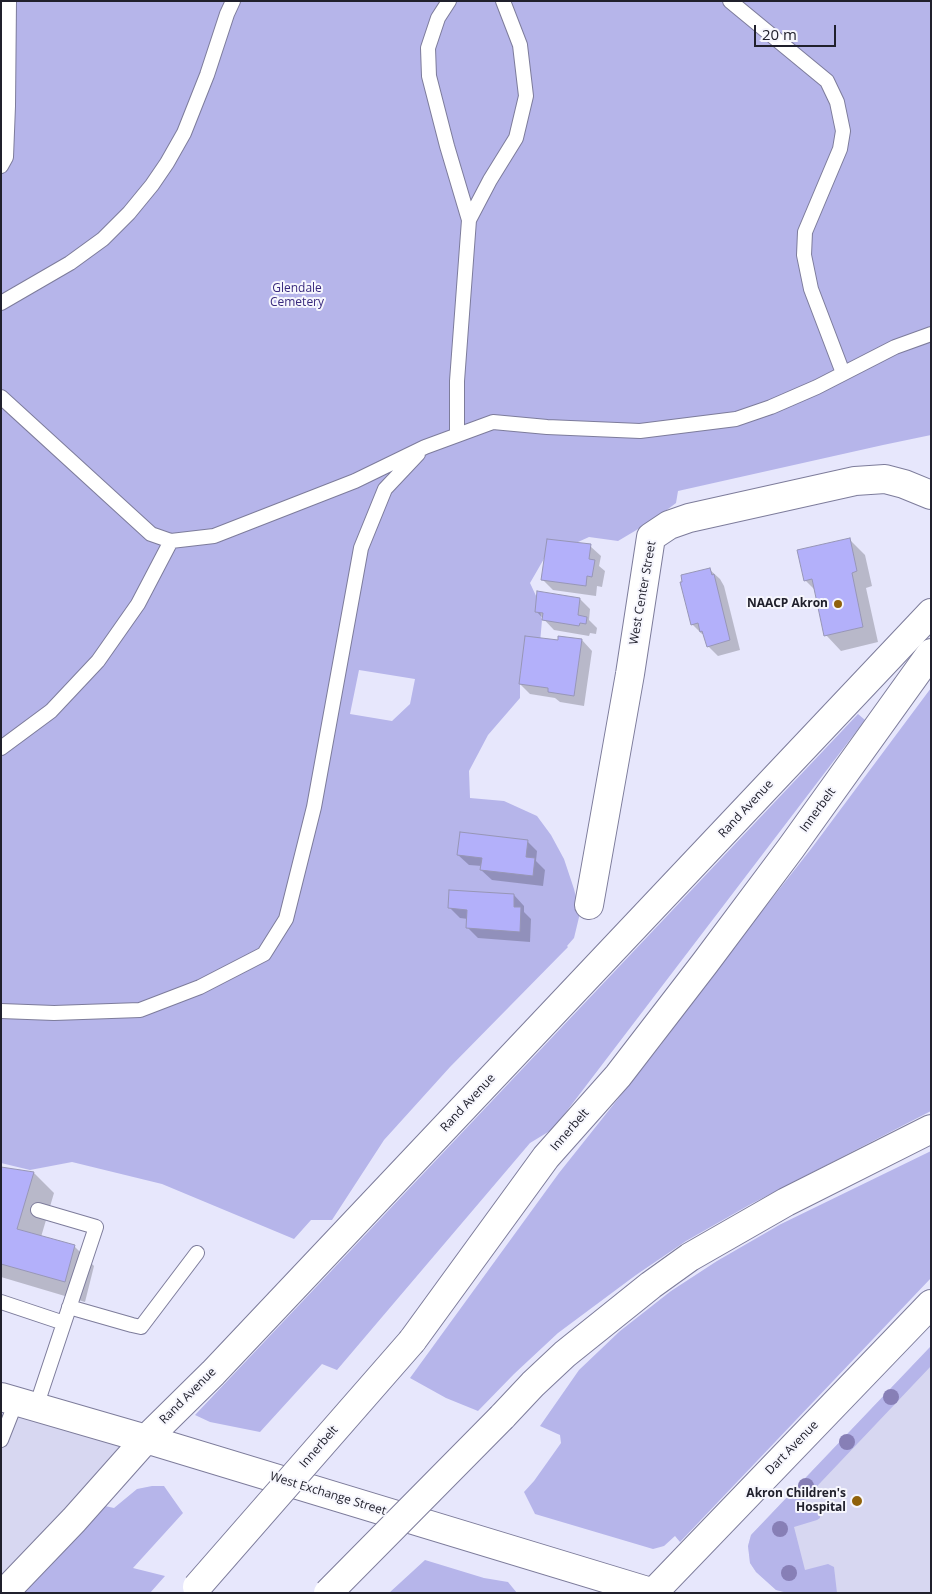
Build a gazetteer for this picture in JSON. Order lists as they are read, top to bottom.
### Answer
{
  "streets": {
    "main road": [
      "West Center Street",
      "Rand Avenue",
      "Innerbelt",
      "Dart Avenue",
      "West Exchange Street"
    ]
  },
  "crossings": [
    ["Rand Avenue", "West Exchange Street"],
    ["Dart Avenue", "West Exchange Street"]
  ],
  "parks": ["Glendale Cemetery"],
  "places": ["NAACP Akron", "Akron Children's Hospital"],
  "scale_bar": "20 m"
}
